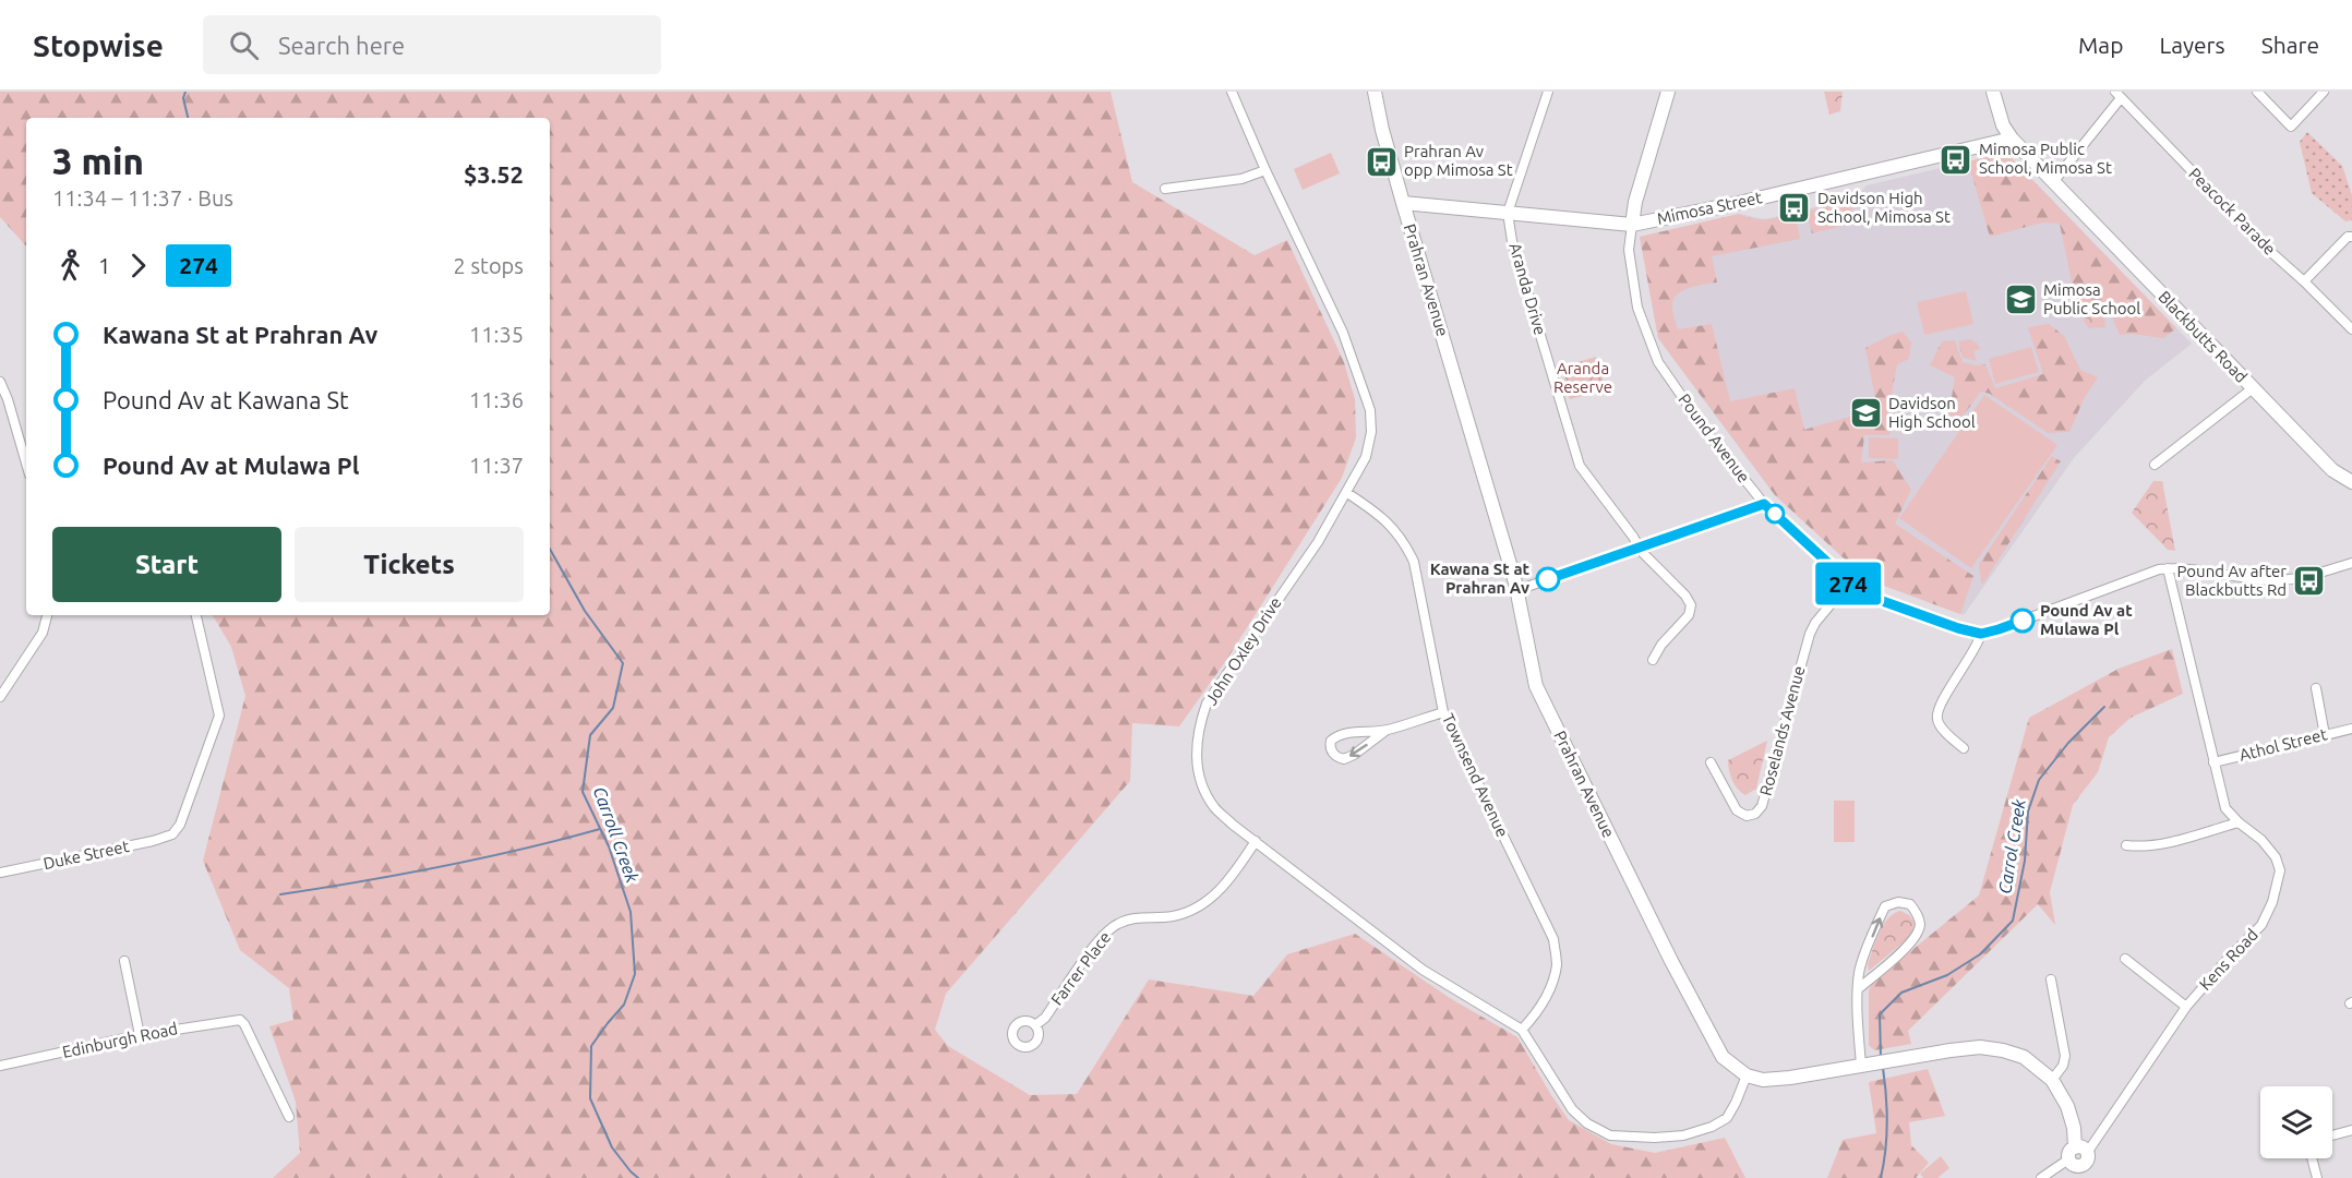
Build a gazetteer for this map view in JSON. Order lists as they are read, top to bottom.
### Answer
{
  "streets": {
    "street": [
      "Mimosa Street",
      "Peacock Parade",
      "Prahran Avenue",
      "Aranda Drive",
      "Blackbutts Road",
      "Pound Avenue",
      "John Oxley Drive",
      "Roselands Avenue",
      "Athol Street",
      "Townsend Avenue",
      "Duke Street",
      "Kens Road",
      "Farrer Place",
      "Edinburgh Road"
    ]
  },
  "crossings": [
    ["Mimosa Street", "Prahran Avenue"],
    ["Mimosa Street", "Aranda Drive"],
    ["Mimosa Street", "Blackbutts Road"],
    ["Mimosa Street", "Pound Avenue"],
    ["Prahran Avenue", "John Oxley Drive"],
    ["Pound Avenue", "Roselands Avenue"],
    ["John Oxley Drive", "Townsend Avenue"],
    ["John Oxley Drive", "Farrer Place"],
    ["Athol Street", "Kens Road"]
  ],
  "water": ["Carroll Creek", "Carrol Creek"],
  "parks": ["Aranda Reserve"],
  "places": {
    "bus stop": [
      "Mimosa Public School, Mimosa St",
      "Prahran Av opp Mimosa St",
      "Davidson High School, Mimosa St",
      "Pound Av after Blackbutts Rd"
    ],
    "school or university": ["Mimosa Public School", "Davidson High School"],
    "other": ["Kawana St at Prahran Av", "Pound Av at Mulawa Pl"]
  },
  "lines": ["bus line 274"],
  "page": {
    "header": "Stopwise",
    "search": "Search here",
    "nav": ["Map", "Layers", "Share"],
    "on_map": "274",
    "heading": ["3 min", "11:34 – 11:37 · Bus", "$3.52"],
    "legs": ["1", "274", "2 stops"],
    "list": [
      {
        "name": "Kawana St at Prahran Av",
        "value": "11:35"
      },
      {
        "name": "Pound Av at Kawana St",
        "value": "11:36"
      },
      {
        "name": "Pound Av at Mulawa Pl",
        "value": "11:37"
      }
    ],
    "buttons": ["Start", "Tickets"]
  }
}
